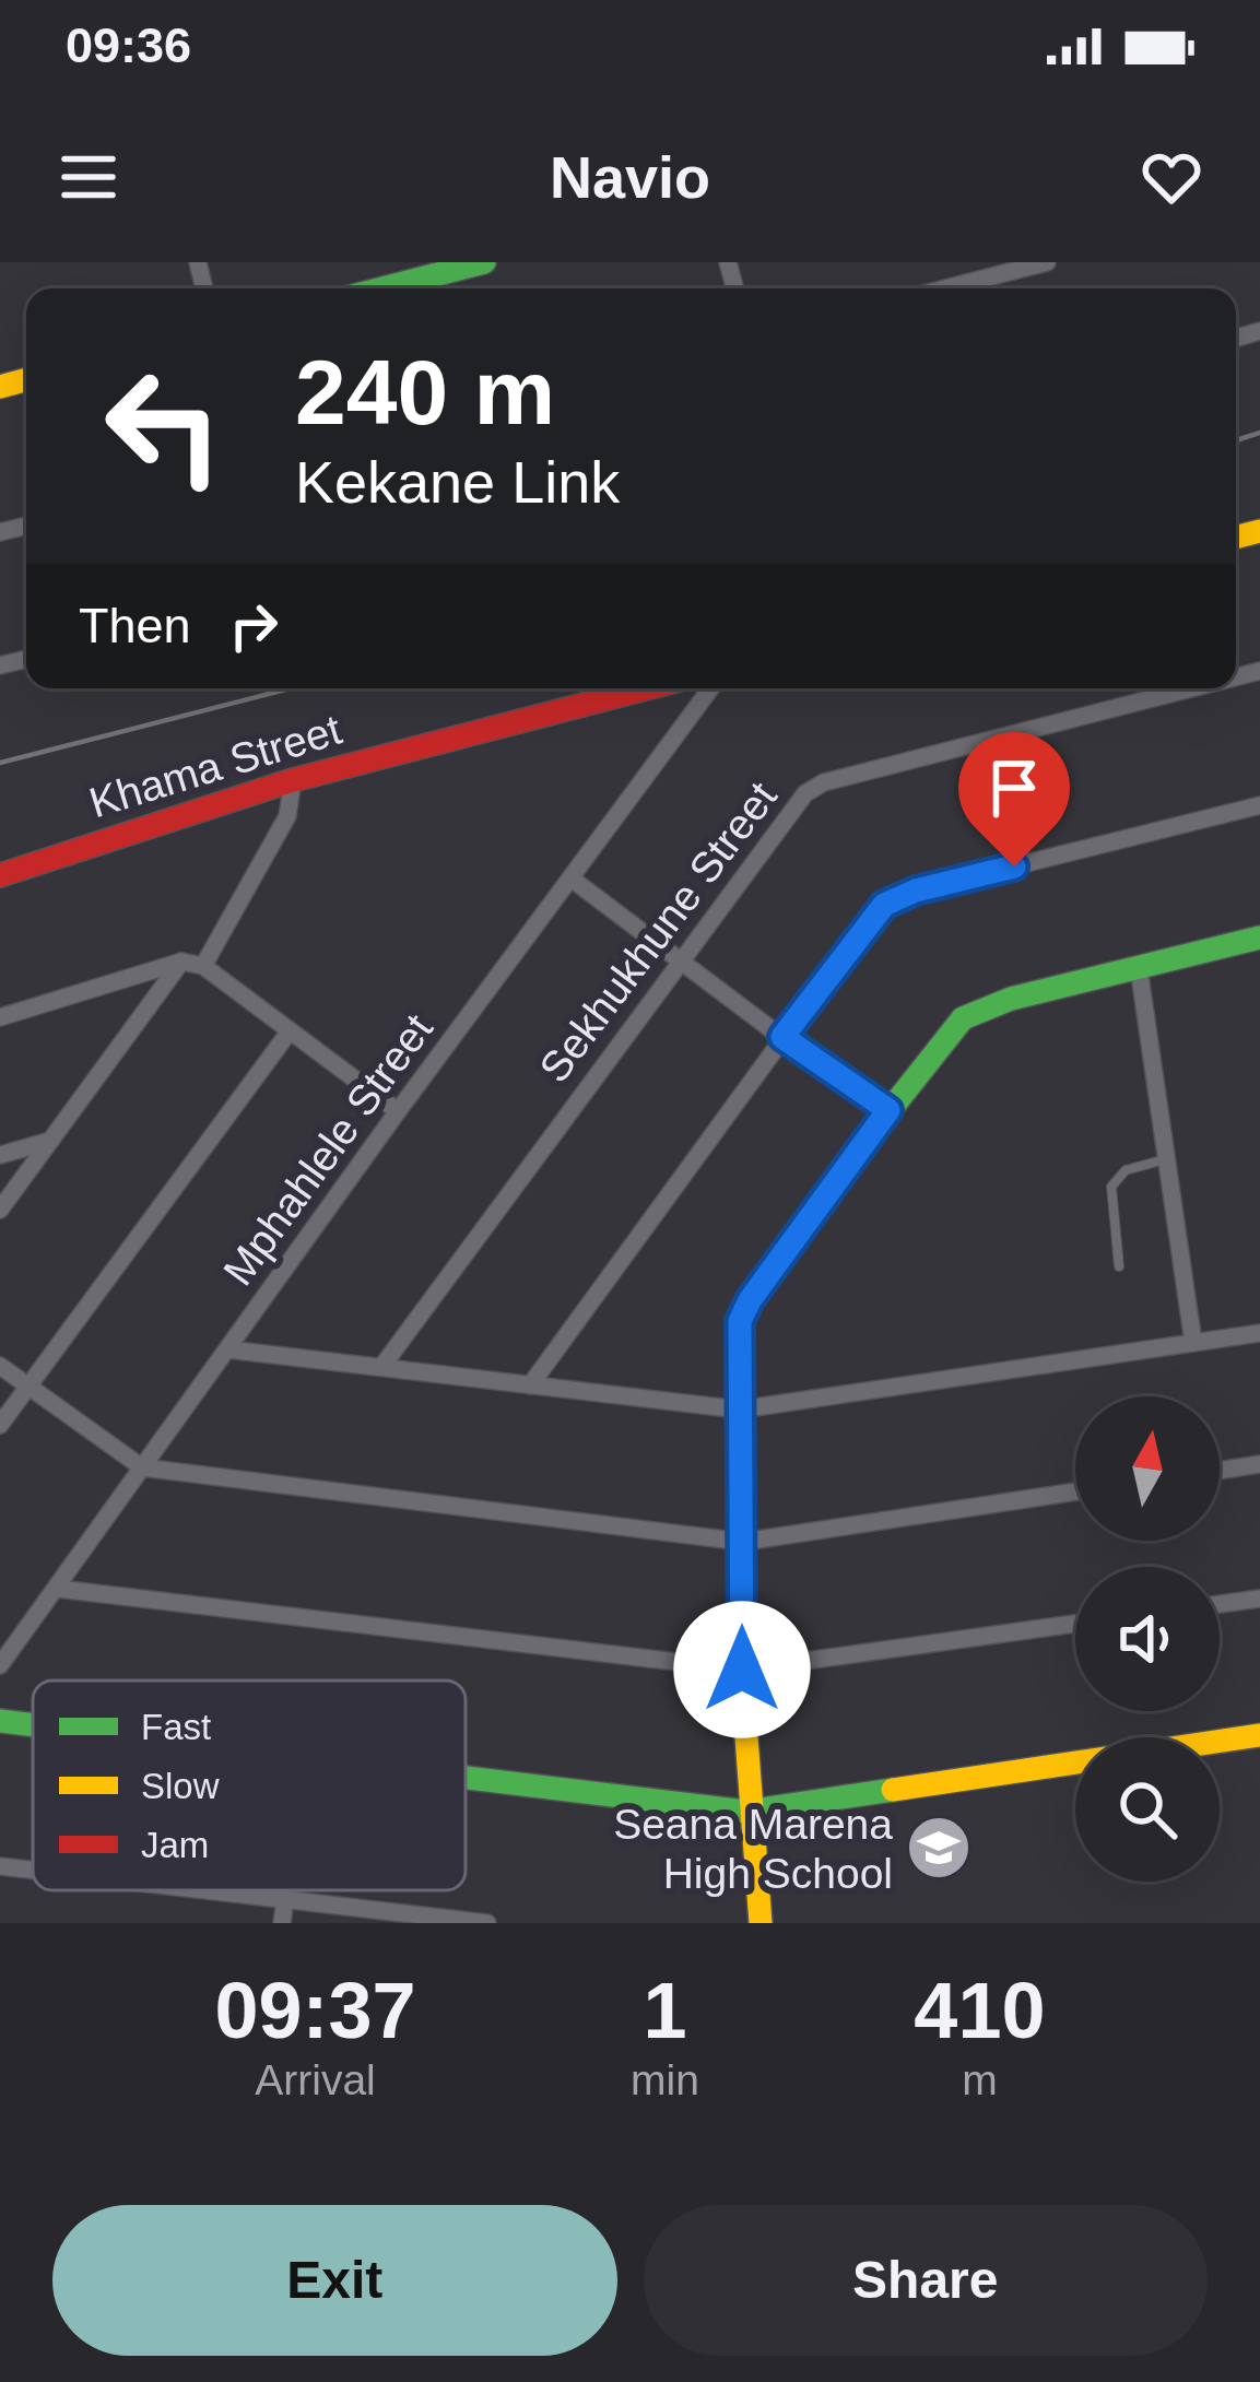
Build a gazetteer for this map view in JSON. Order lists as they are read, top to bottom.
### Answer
{
  "streets": {
    "street": ["Khama Street", "Sekhukhune Street", "Mphahlele Street"]
  },
  "places": {
    "school or university": ["Seana Marena High School"]
  },
  "legend": ["Fast", "Slow", "Jam"],
  "north": "top",
  "page": {
    "status": "09:36",
    "header": "Navio",
    "turn": ["240 m", "Kekane Link"],
    "then": "Then",
    "eta": [
      "09:37",
      "Arrival",
      "1",
      "min",
      "410",
      "m"
    ],
    "buttons": ["Exit", "Share"]
  }
}
